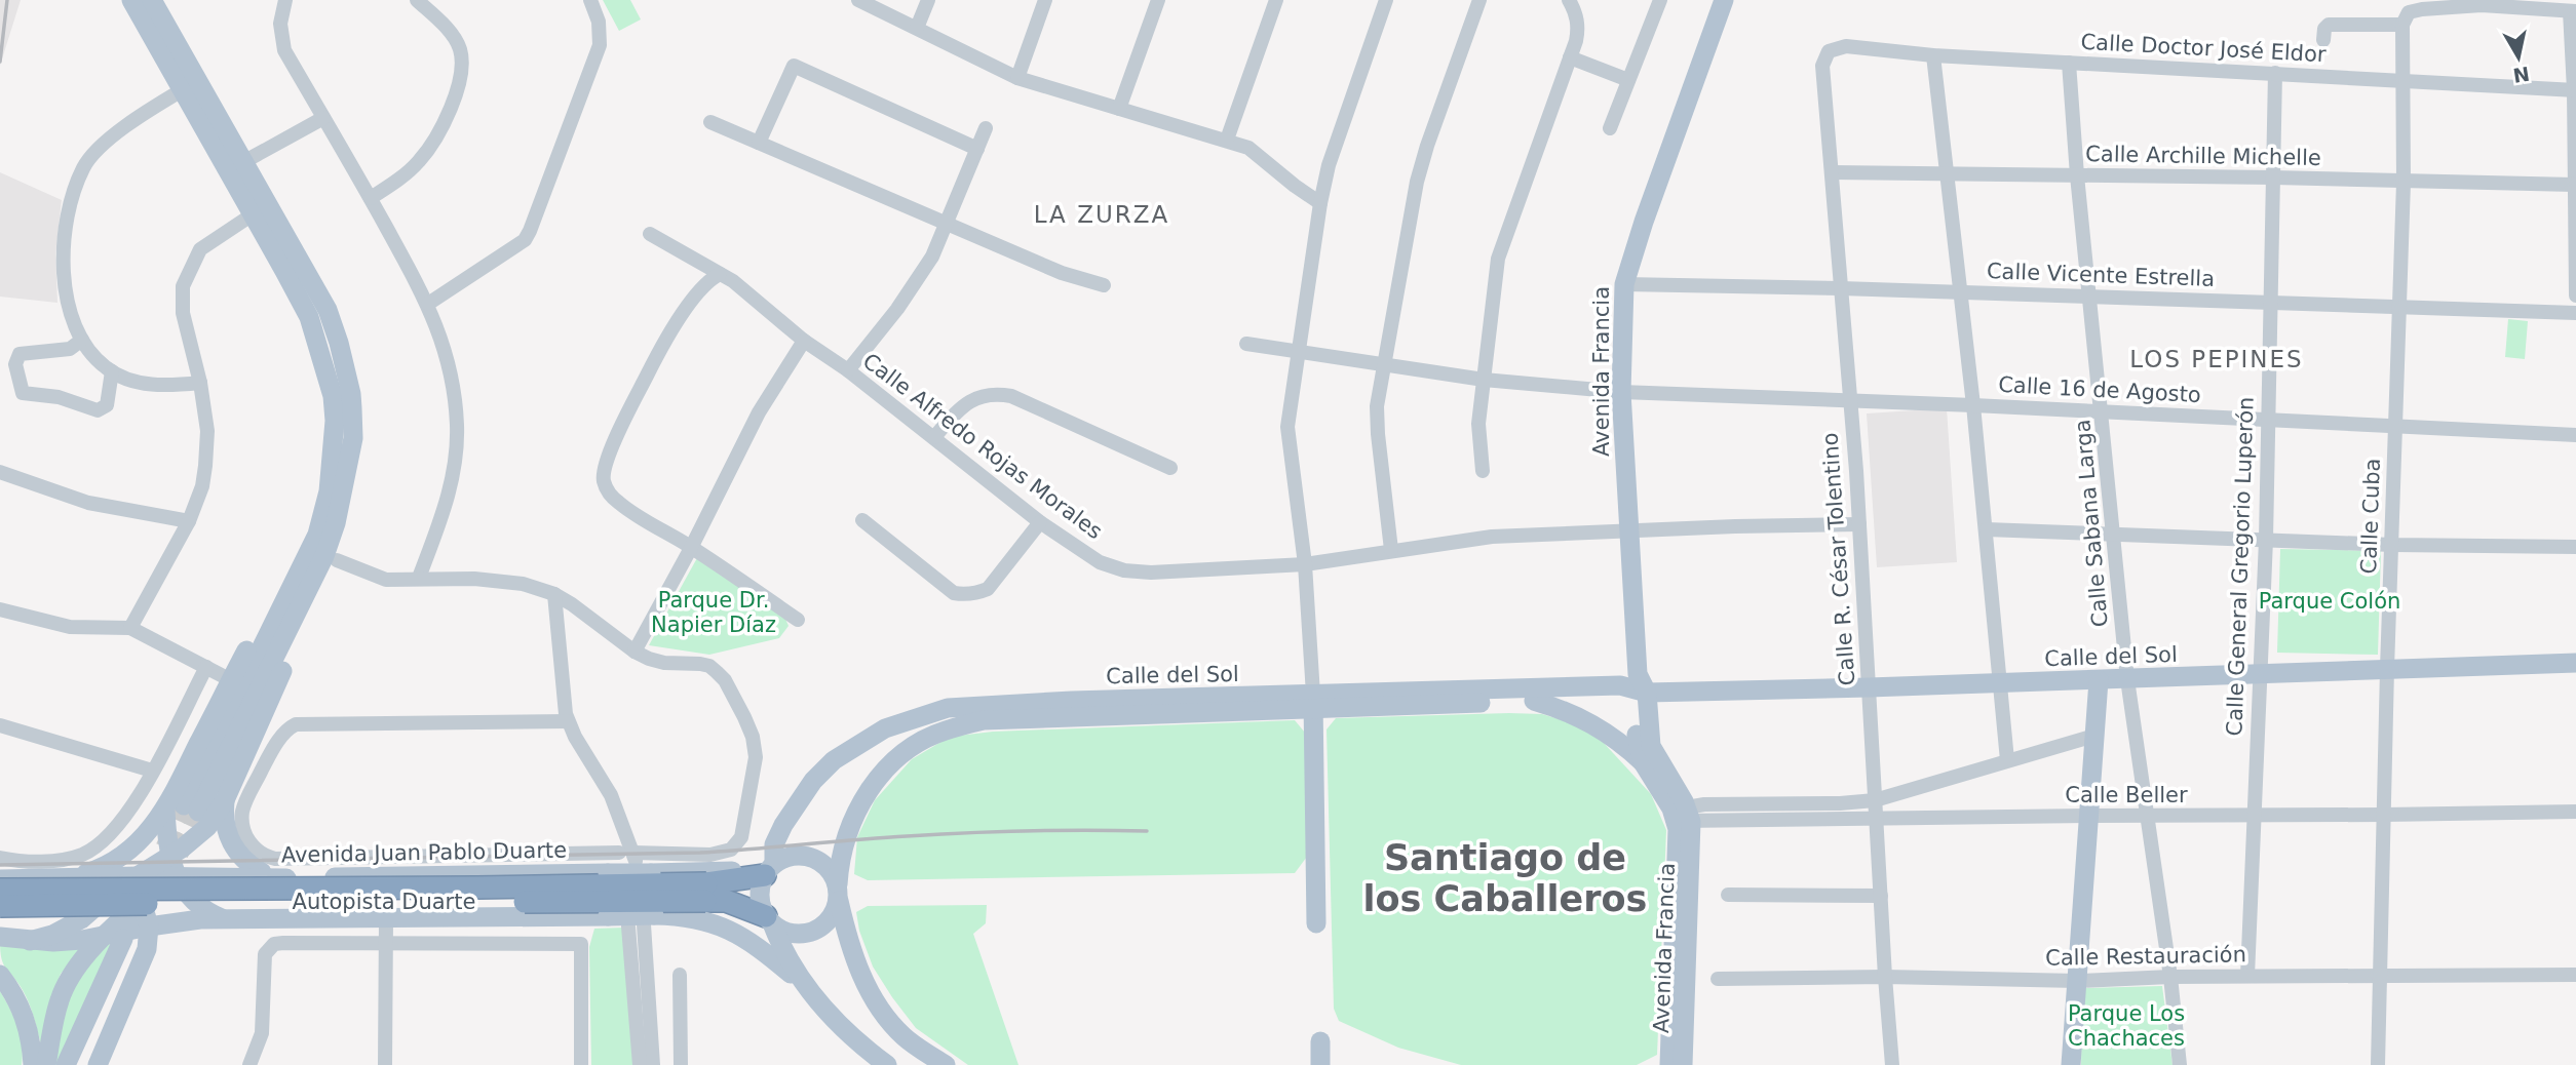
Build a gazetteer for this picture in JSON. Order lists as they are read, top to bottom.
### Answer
{
  "streets": {
    "highway": ["Autopista Duarte"],
    "main road": ["Avenida Francia", "Calle del Sol", "Avenida Juan Pablo Duarte"],
    "street": [
      "Calle Doctor José Eldor",
      "Calle Archille Michelle",
      "Calle Vicente Estrella",
      "Calle 16 de Agosto",
      "Calle Alfredo Rojas Morales",
      "Calle Cuba",
      "Calle Sabana Larga",
      "Calle R. César Tolentino",
      "Calle General Gregorio Luperón",
      "Calle Beller",
      "Calle Restauración"
    ]
  },
  "crossings": [
    ["Calle Doctor José Eldor", "Calle Cuba"],
    ["Calle Doctor José Eldor", "Calle Sabana Larga"],
    ["Calle Doctor José Eldor", "Calle R. César Tolentino"],
    ["Calle Doctor José Eldor", "Calle General Gregorio Luperón"],
    ["Calle Archille Michelle", "Calle Cuba"],
    ["Calle Archille Michelle", "Calle Sabana Larga"],
    ["Calle Archille Michelle", "Calle R. César Tolentino"],
    ["Calle Archille Michelle", "Calle General Gregorio Luperón"],
    ["Calle Vicente Estrella", "Avenida Francia"],
    ["Calle Vicente Estrella", "Calle Cuba"],
    ["Calle Vicente Estrella", "Calle Sabana Larga"],
    ["Calle Vicente Estrella", "Calle R. César Tolentino"],
    ["Calle Vicente Estrella", "Calle General Gregorio Luperón"],
    ["Avenida Francia", "Calle 16 de Agosto"],
    ["Avenida Francia", "Calle Alfredo Rojas Morales"],
    ["Avenida Francia", "Calle del Sol"],
    ["Avenida Francia", "Calle Beller"],
    ["Calle 16 de Agosto", "Calle Cuba"],
    ["Calle 16 de Agosto", "Calle Sabana Larga"],
    ["Calle 16 de Agosto", "Calle R. César Tolentino"],
    ["Calle 16 de Agosto", "Calle General Gregorio Luperón"],
    ["Calle Alfredo Rojas Morales", "Calle R. César Tolentino"],
    ["Calle Cuba", "Calle del Sol"],
    ["Calle Cuba", "Calle Beller"],
    ["Calle Cuba", "Calle Restauración"],
    ["Calle Sabana Larga", "Calle del Sol"],
    ["Calle Sabana Larga", "Calle Beller"],
    ["Calle Sabana Larga", "Calle Restauración"],
    ["Calle R. César Tolentino", "Calle del Sol"],
    ["Calle R. César Tolentino", "Calle Beller"],
    ["Calle R. César Tolentino", "Calle Restauración"],
    ["Calle General Gregorio Luperón", "Calle del Sol"],
    ["Calle General Gregorio Luperón", "Calle Beller"],
    ["Calle General Gregorio Luperón", "Calle Restauración"],
    ["Calle del Sol", "Avenida Juan Pablo Duarte"],
    ["Calle del Sol", "Autopista Duarte"],
    ["Avenida Juan Pablo Duarte", "Autopista Duarte"]
  ],
  "districts": ["LA ZURZA", "LOS PEPINES", "Santiago de los Caballeros"],
  "parks": ["Parque Dr. Napier Díaz", "Parque Colón", "Parque Los Chachaces"],
  "north": "bottom"
}
